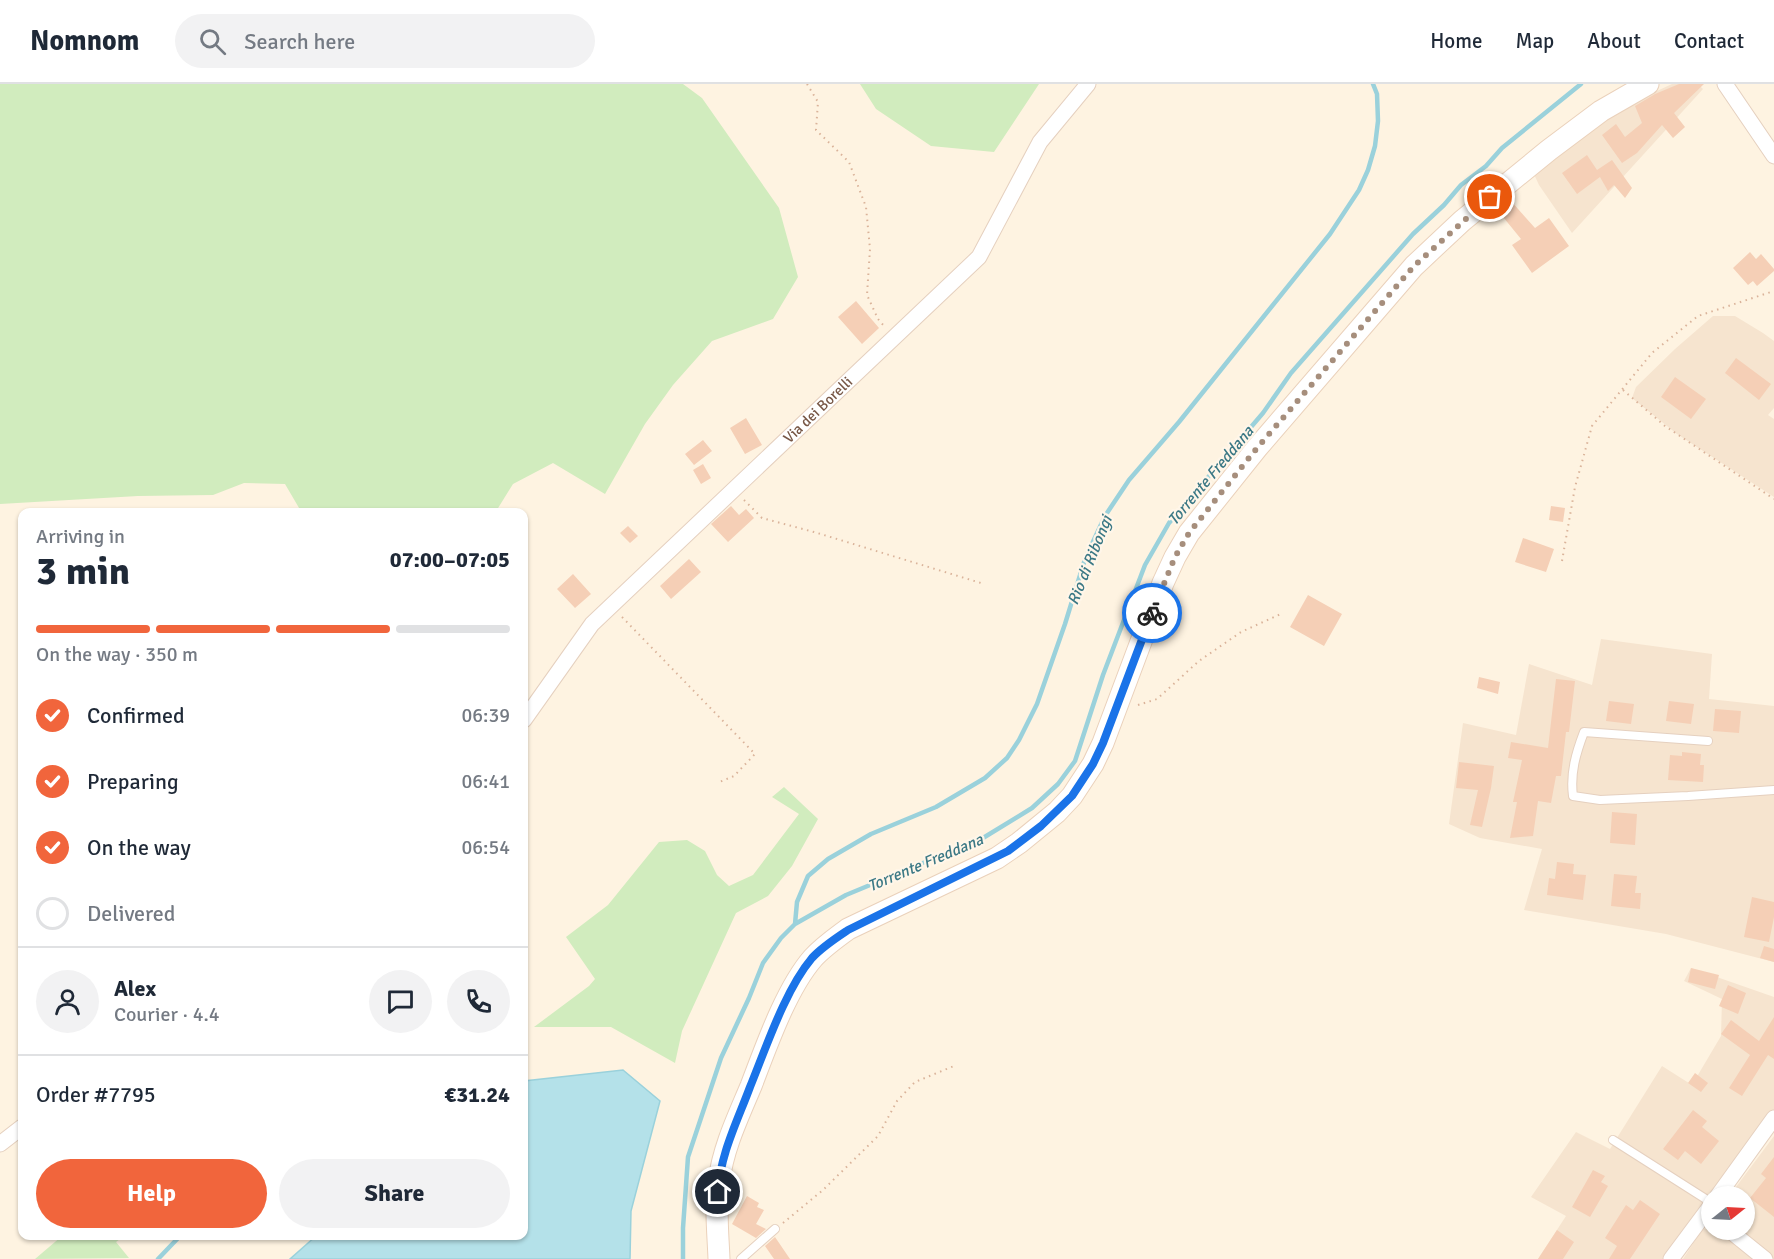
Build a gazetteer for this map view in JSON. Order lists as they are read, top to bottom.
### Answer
{
  "streets": {
    "street": ["Via dei Borelli"]
  },
  "water": ["Torrente Freddana", "Rio di Ribongi"],
  "north": "right",
  "page": {
    "header": "Nomnom",
    "search": "Search here",
    "nav": [
      "Home",
      "Map",
      "About",
      "Contact"
    ],
    "heading": ["3 min", "Arriving in", "07:00–07:05"],
    "panel": [
      "Alex",
      "Courier · 4.4",
      "Order #7795",
      "€31.24"
    ],
    "bar": "On the way · 350 m",
    "list": [
      ["Confirmed", "06:39"],
      ["Preparing", "06:41"],
      ["On the way", "06:54"],
      "Delivered"
    ],
    "buttons": ["Help", "Share"]
  }
}
